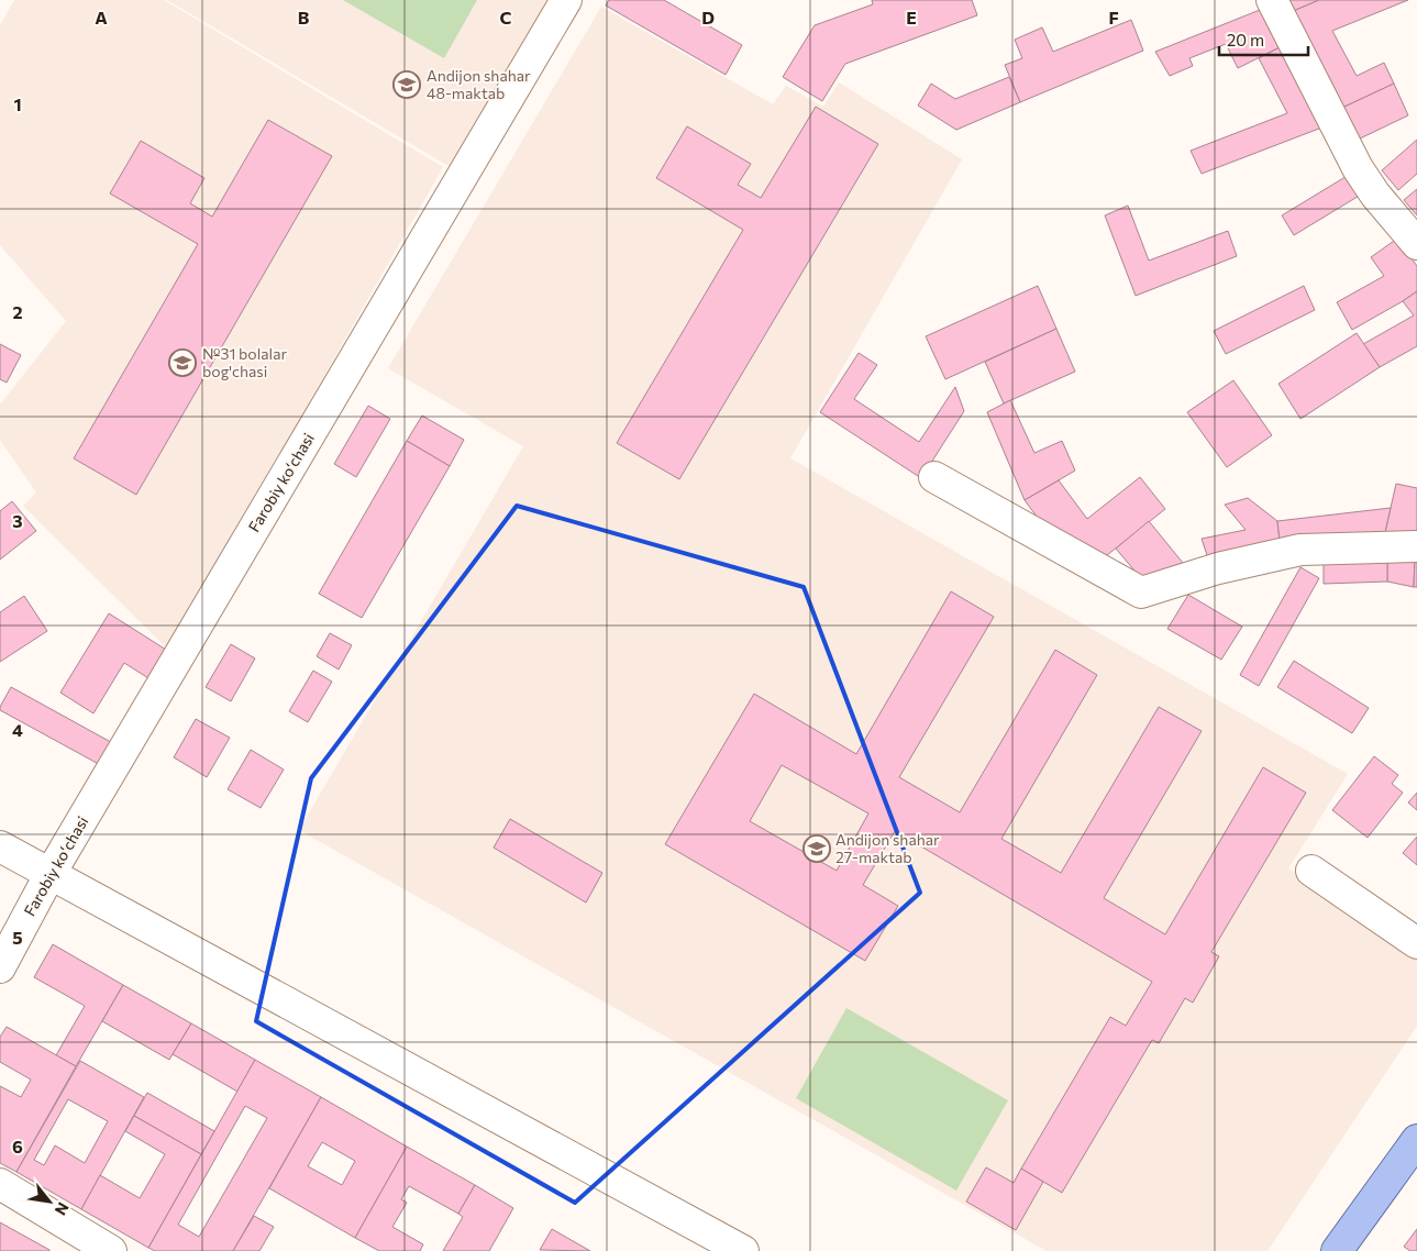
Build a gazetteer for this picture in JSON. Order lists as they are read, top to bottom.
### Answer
{
  "streets": {
    "street": ["Farobiy koʻchasi"]
  },
  "places": {
    "school or university": ["Andijon shahar 48-maktab", "№31 bolalar bog'chasi", "Andijon shahar 27-maktab"]
  },
  "scale_bar": "20 m",
  "north": "bottom right",
  "grid": {
    "columns": [
      "A",
      "B",
      "C",
      "D",
      "E",
      "F"
    ],
    "rows": [
      "1",
      "2",
      "3",
      "4",
      "5",
      "6"
    ]
  }
}
